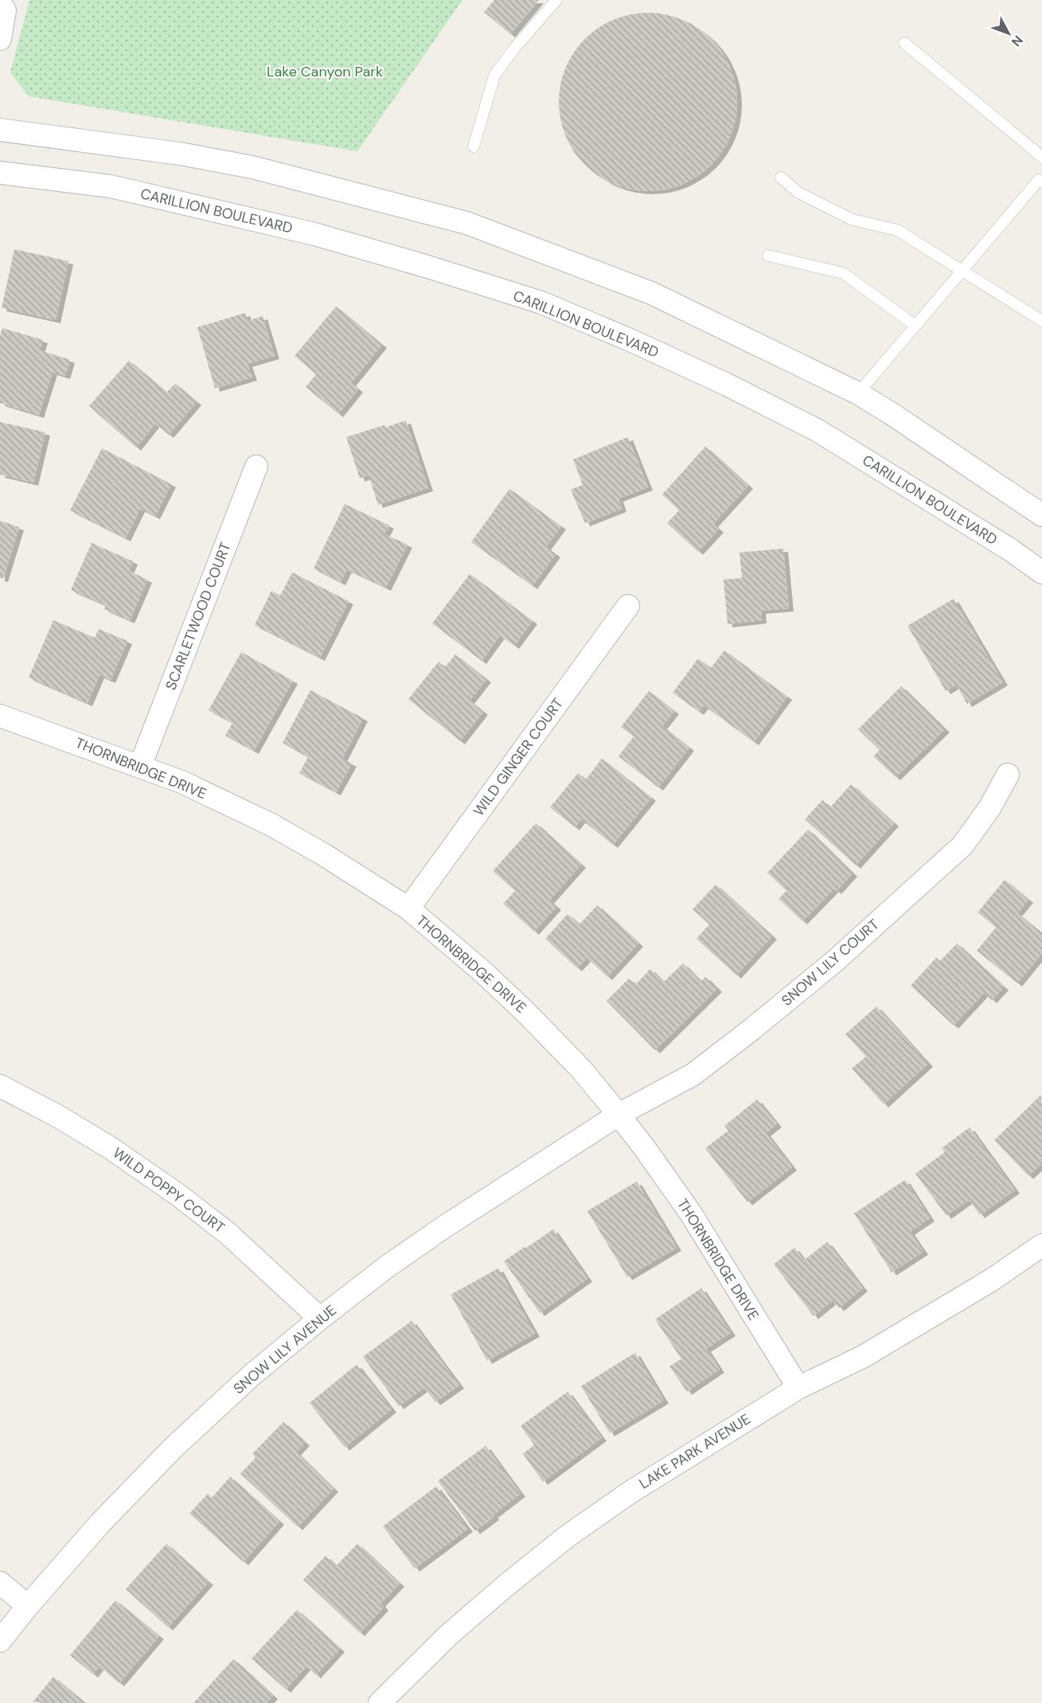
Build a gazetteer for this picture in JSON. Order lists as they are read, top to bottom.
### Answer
{
  "streets": {
    "street": [
      "CARILLION BOULEVARD",
      "SCARLETWOOD COURT",
      "WILD GINGER COURT",
      "THORNBRIDGE DRIVE",
      "SNOW LILY COURT",
      "WILD POPPY COURT",
      "SNOW LILY AVENUE",
      "LAKE PARK AVENUE"
    ]
  },
  "crossings": [
    ["SCARLETWOOD COURT", "THORNBRIDGE DRIVE"],
    ["WILD GINGER COURT", "THORNBRIDGE DRIVE"],
    ["THORNBRIDGE DRIVE", "SNOW LILY COURT"],
    ["THORNBRIDGE DRIVE", "SNOW LILY AVENUE"],
    ["THORNBRIDGE DRIVE", "LAKE PARK AVENUE"],
    ["SNOW LILY COURT", "SNOW LILY AVENUE"],
    ["WILD POPPY COURT", "SNOW LILY AVENUE"]
  ],
  "parks": ["Lake Canyon Park"],
  "north": "bottom right"
}
